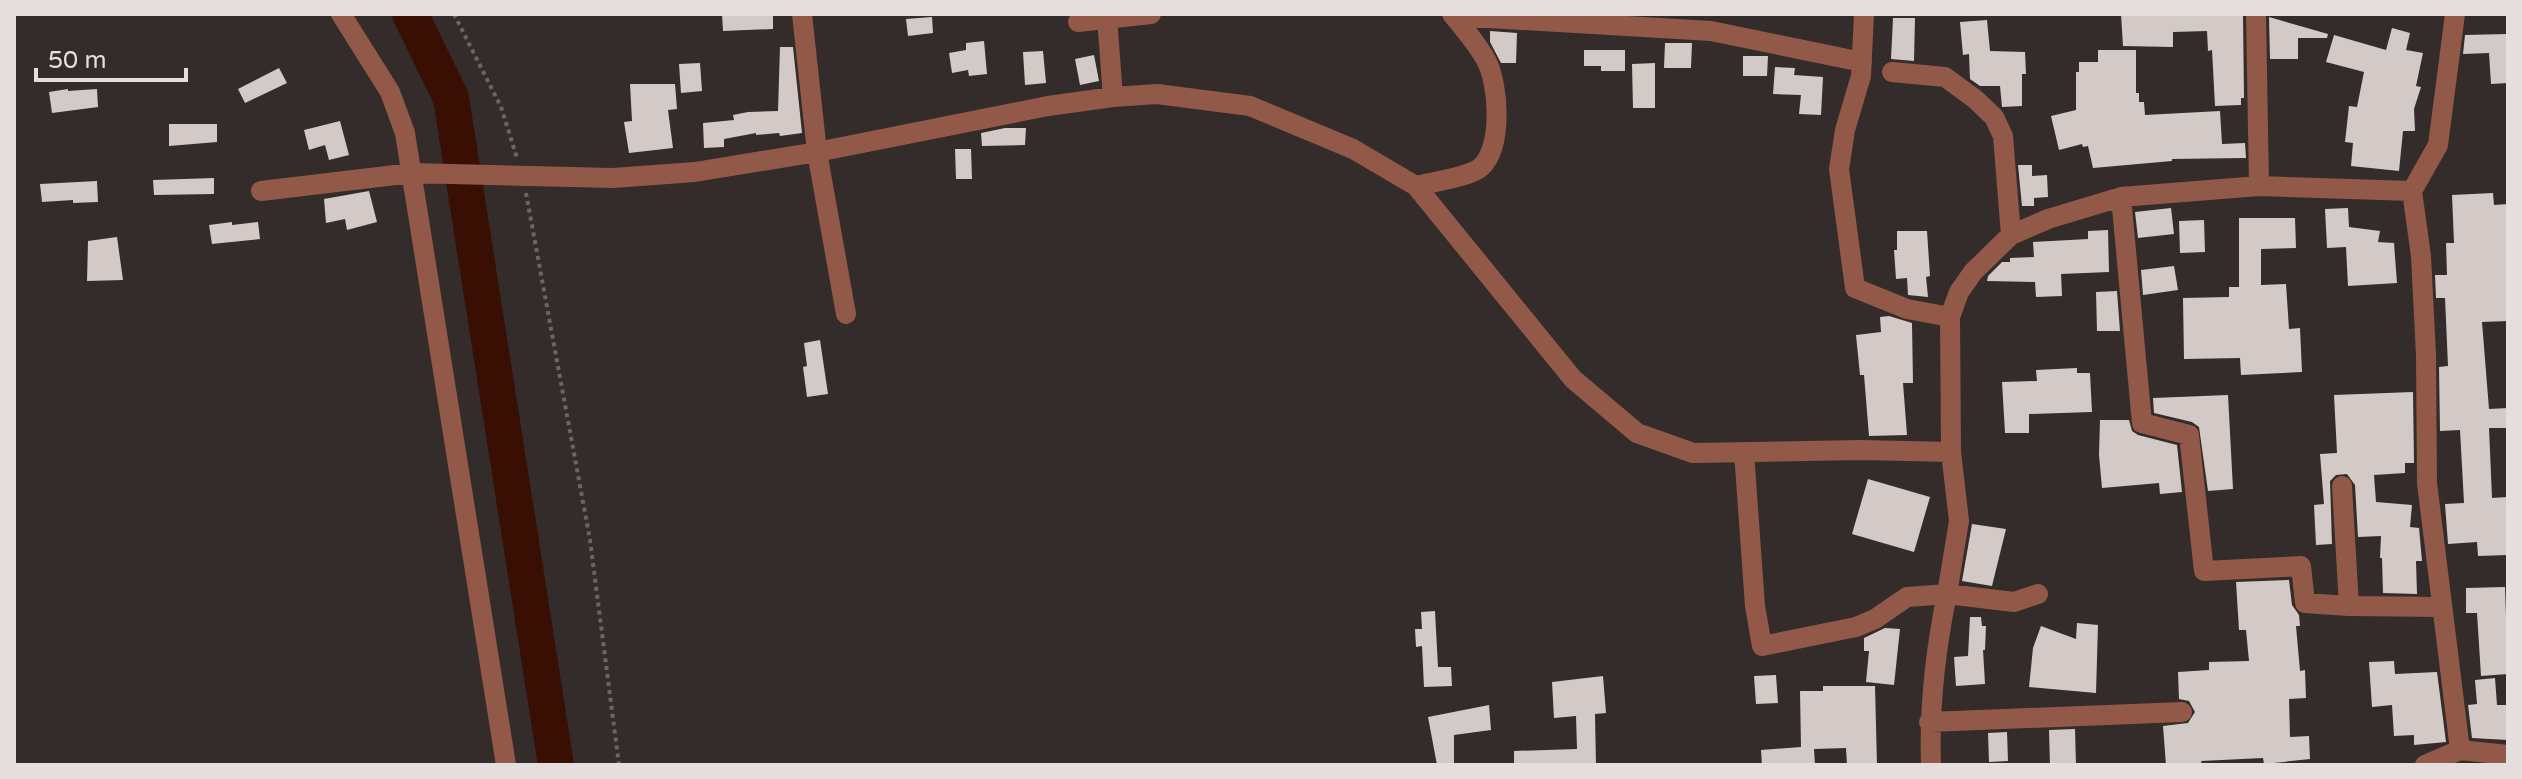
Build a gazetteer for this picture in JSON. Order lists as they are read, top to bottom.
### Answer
{
  "scale_bar": "50 m"
}
